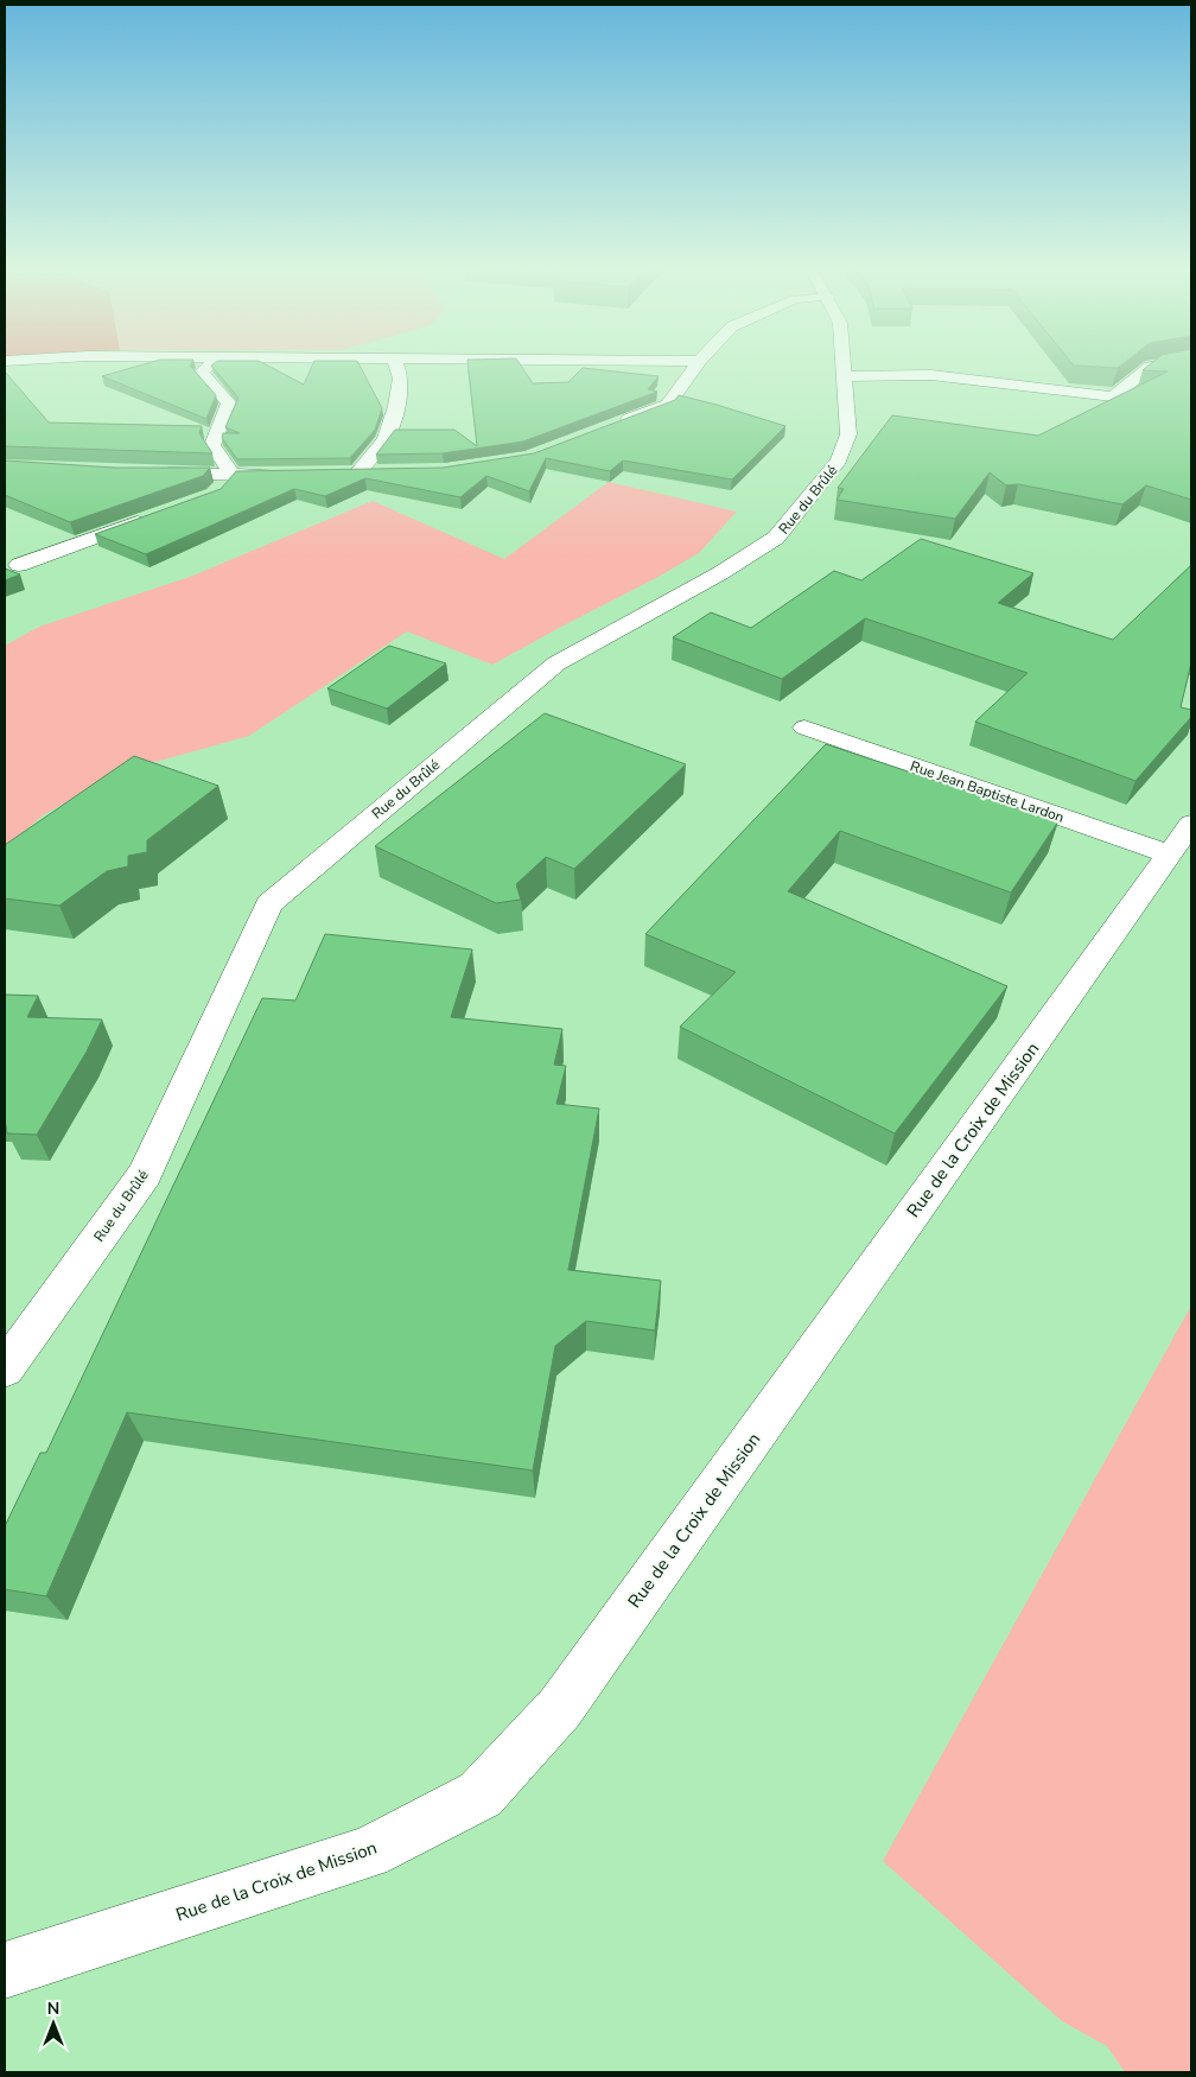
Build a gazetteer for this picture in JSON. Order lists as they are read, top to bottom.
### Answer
{
  "streets": {
    "street": ["Rue du Brûlé", "Rue Jean Baptiste Lardon", "Rue de la Croix de Mission"]
  },
  "crossings": [
    ["Rue Jean Baptiste Lardon", "Rue de la Croix de Mission"]
  ],
  "north": "top"
}
